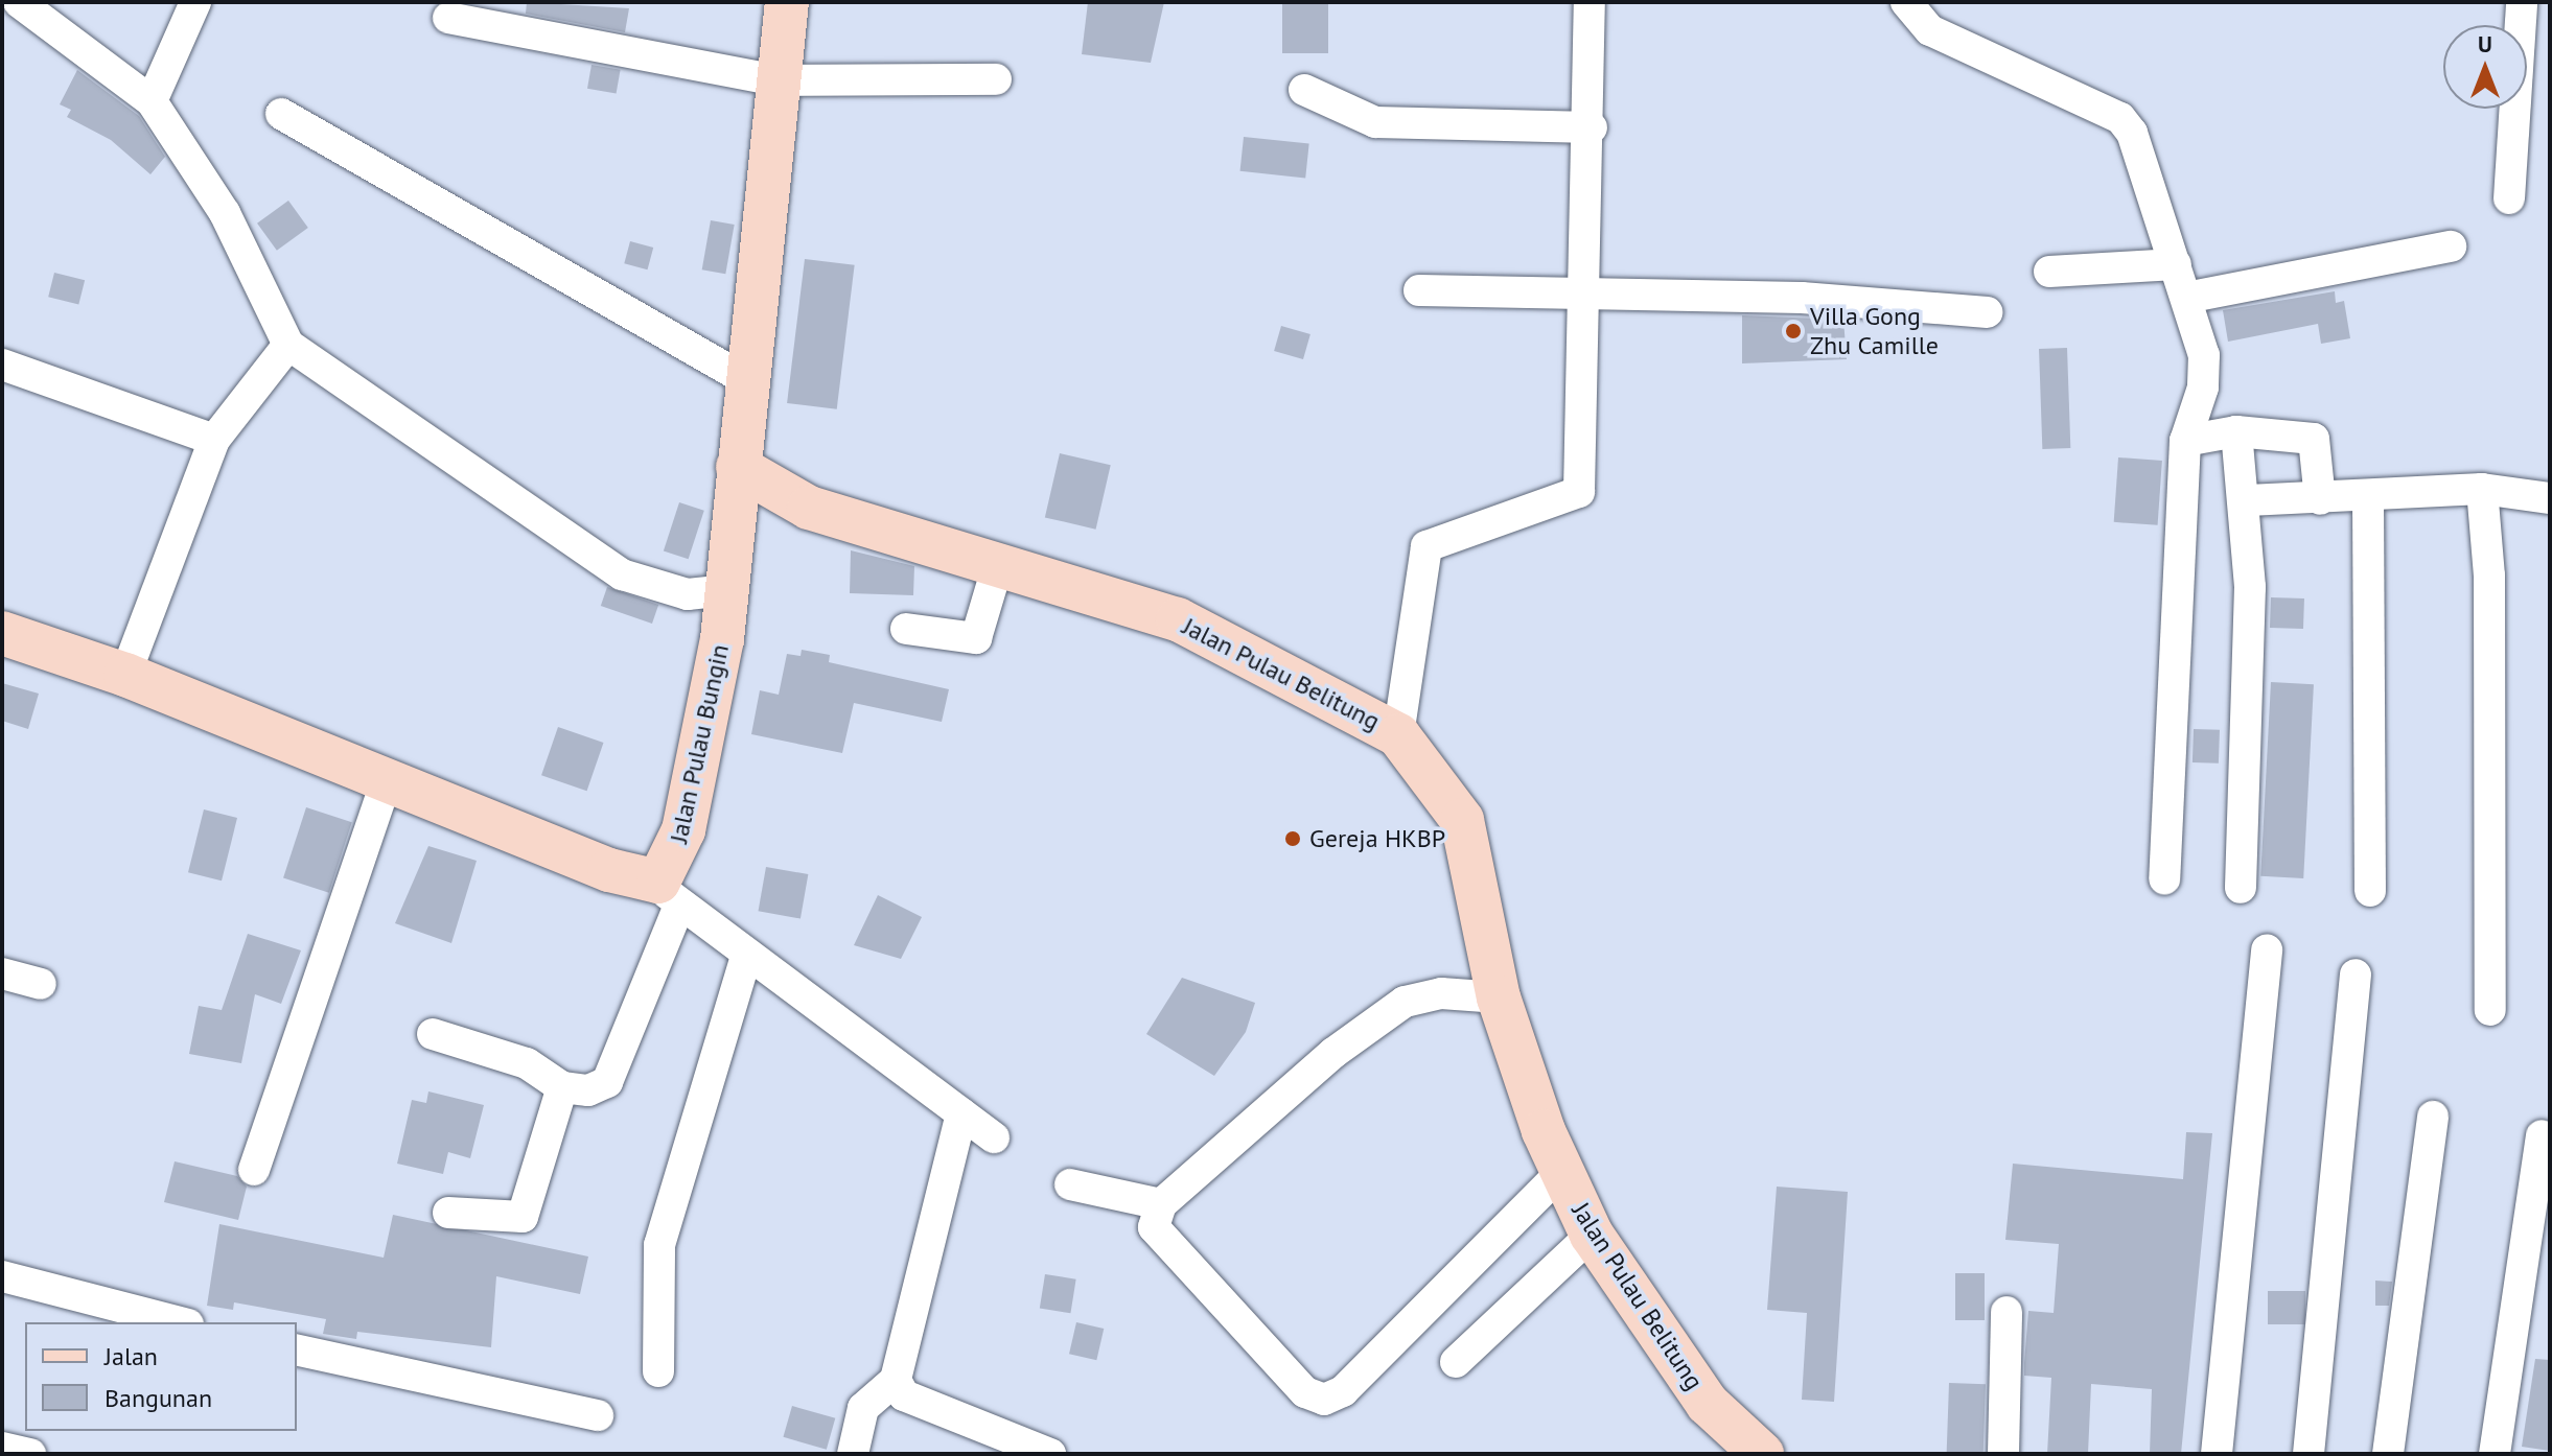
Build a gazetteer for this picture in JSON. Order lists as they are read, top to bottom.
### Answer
{
  "streets": {
    "street": ["Jalan Pulau Belitung", "Jalan Pulau Bungin"]
  },
  "crossings": [
    ["Jalan Pulau Belitung", "Jalan Pulau Bungin"]
  ],
  "places": ["Villa Gong Zhu Camille", "Gereja HKBP"],
  "legend": ["Jalan", "Bangunan"],
  "north": "top"
}
